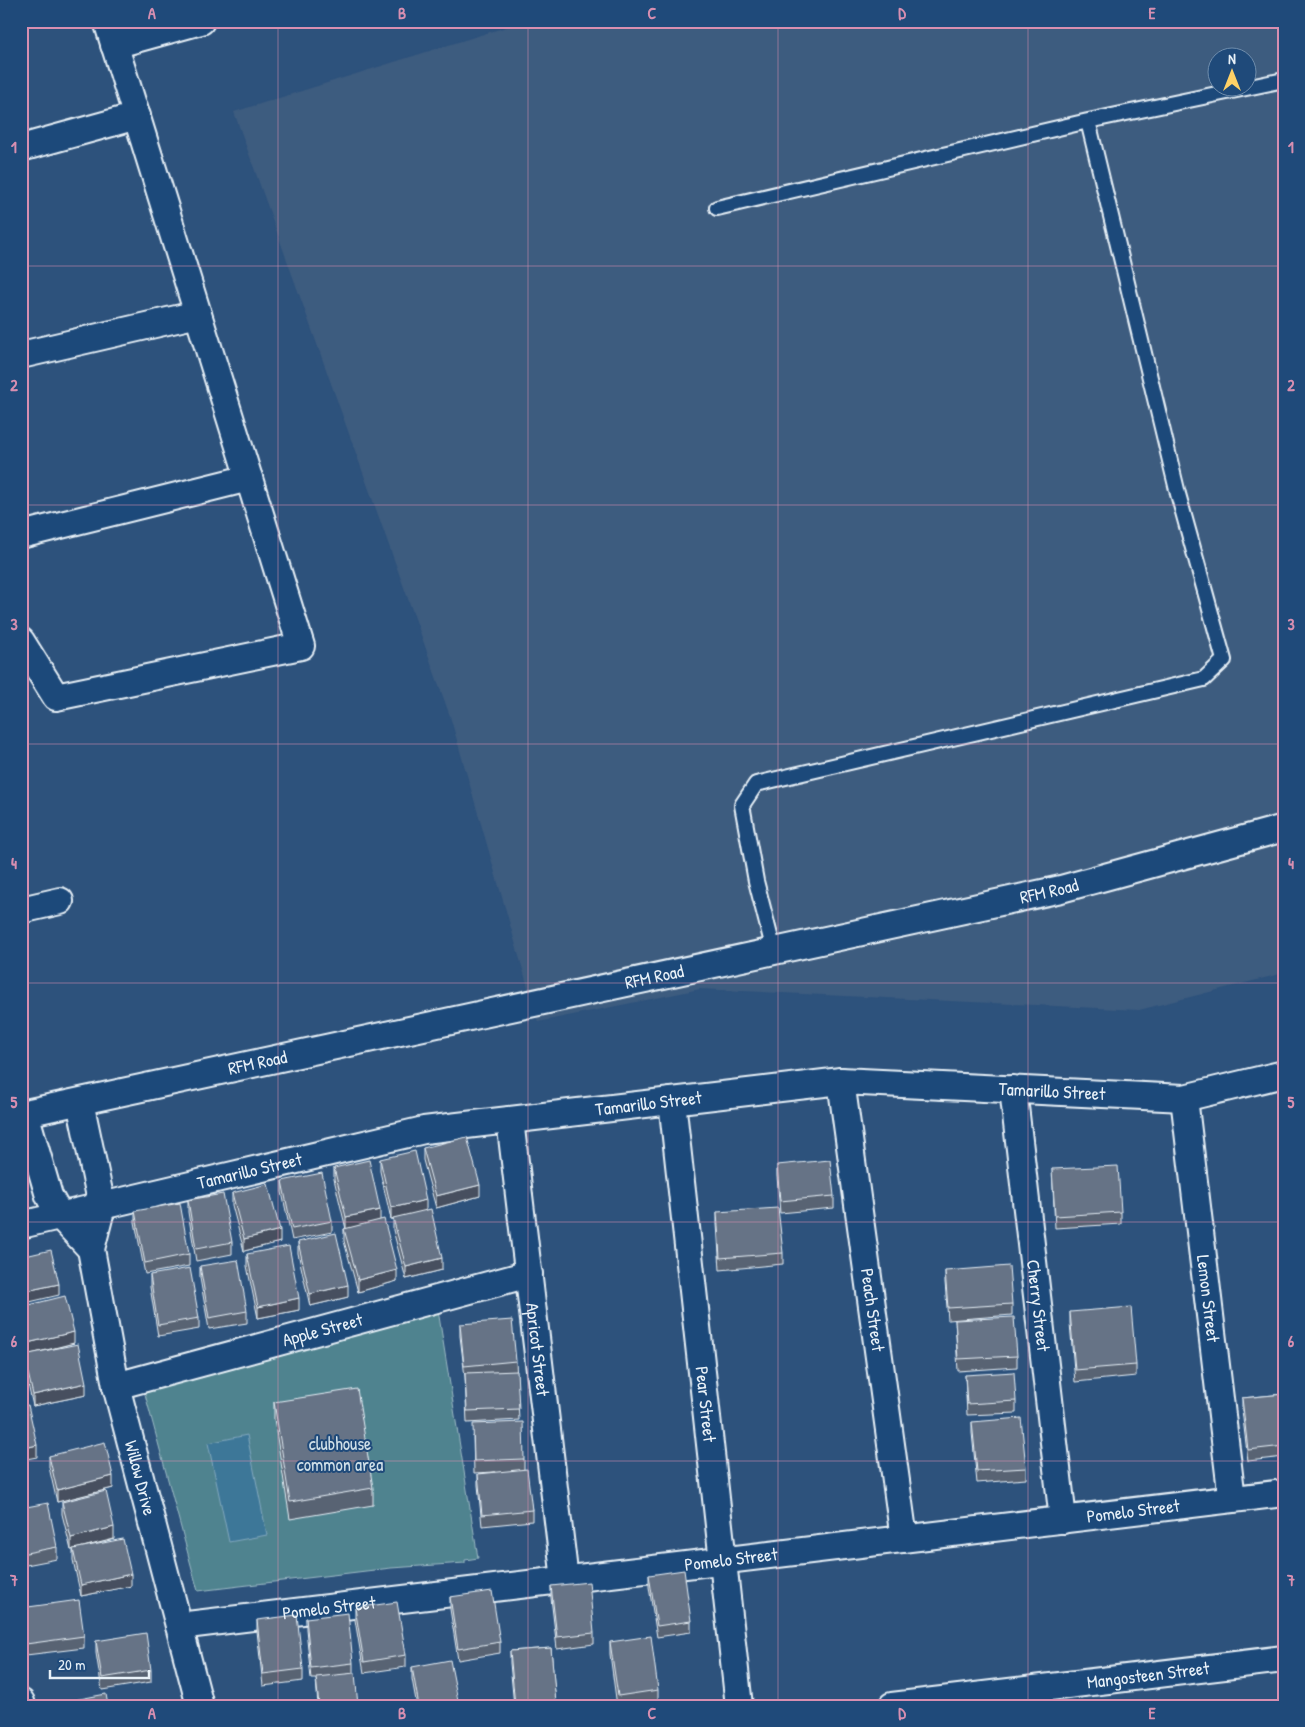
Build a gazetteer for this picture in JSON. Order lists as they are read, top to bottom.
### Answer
{
  "streets": {
    "street": [
      "RFM Road",
      "Tamarillo Street",
      "Lemon Street",
      "Cherry Street",
      "Peach Street",
      "Apple Street",
      "Apricot Street",
      "Pear Street",
      "Willow Drive",
      "Pomelo Street",
      "Mangosteen Street"
    ]
  },
  "crossings": [
    ["Tamarillo Street", "Lemon Street"],
    ["Tamarillo Street", "Cherry Street"],
    ["Tamarillo Street", "Peach Street"],
    ["Tamarillo Street", "Apricot Street"],
    ["Tamarillo Street", "Pear Street"],
    ["Lemon Street", "Pomelo Street"],
    ["Cherry Street", "Pomelo Street"],
    ["Peach Street", "Pomelo Street"],
    ["Apple Street", "Apricot Street"],
    ["Apple Street", "Willow Drive"],
    ["Apricot Street", "Pomelo Street"],
    ["Pear Street", "Pomelo Street"],
    ["Willow Drive", "Pomelo Street"]
  ],
  "parks": ["clubhouse common area"],
  "scale_bar": "20 m",
  "north": "top",
  "grid": {
    "columns": [
      "A",
      "B",
      "C",
      "D",
      "E"
    ],
    "rows": [
      "1",
      "2",
      "3",
      "4",
      "5",
      "6",
      "7"
    ]
  }
}
